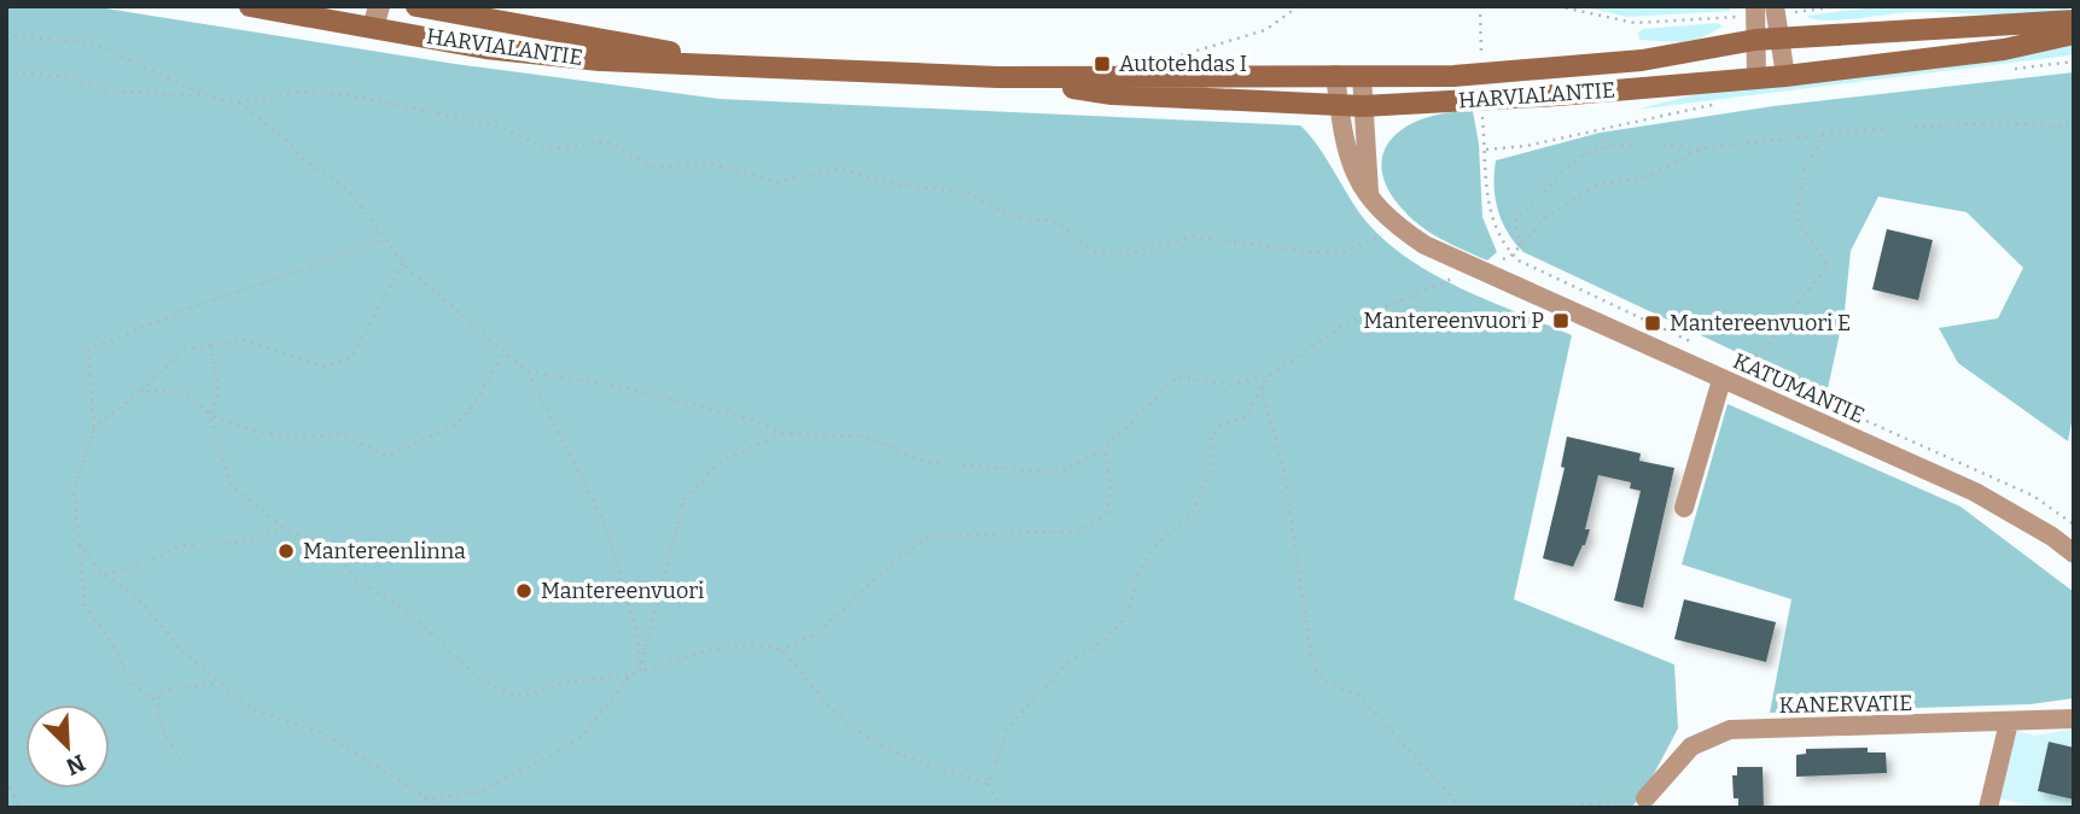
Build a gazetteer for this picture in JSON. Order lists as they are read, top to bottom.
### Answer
{
  "streets": {
    "main road": ["HARVIALANTIE"],
    "street": ["KATUMANTIE", "KANERVATIE"]
  },
  "crossings": [
    ["HARVIALANTIE", "KATUMANTIE"]
  ],
  "places": {
    "transit": ["Autotehdas I", "Mantereenvuori P", "Mantereenvuori E"],
    "other": ["Mantereenlinna", "Mantereenvuori"]
  },
  "north": "bottom right"
}
